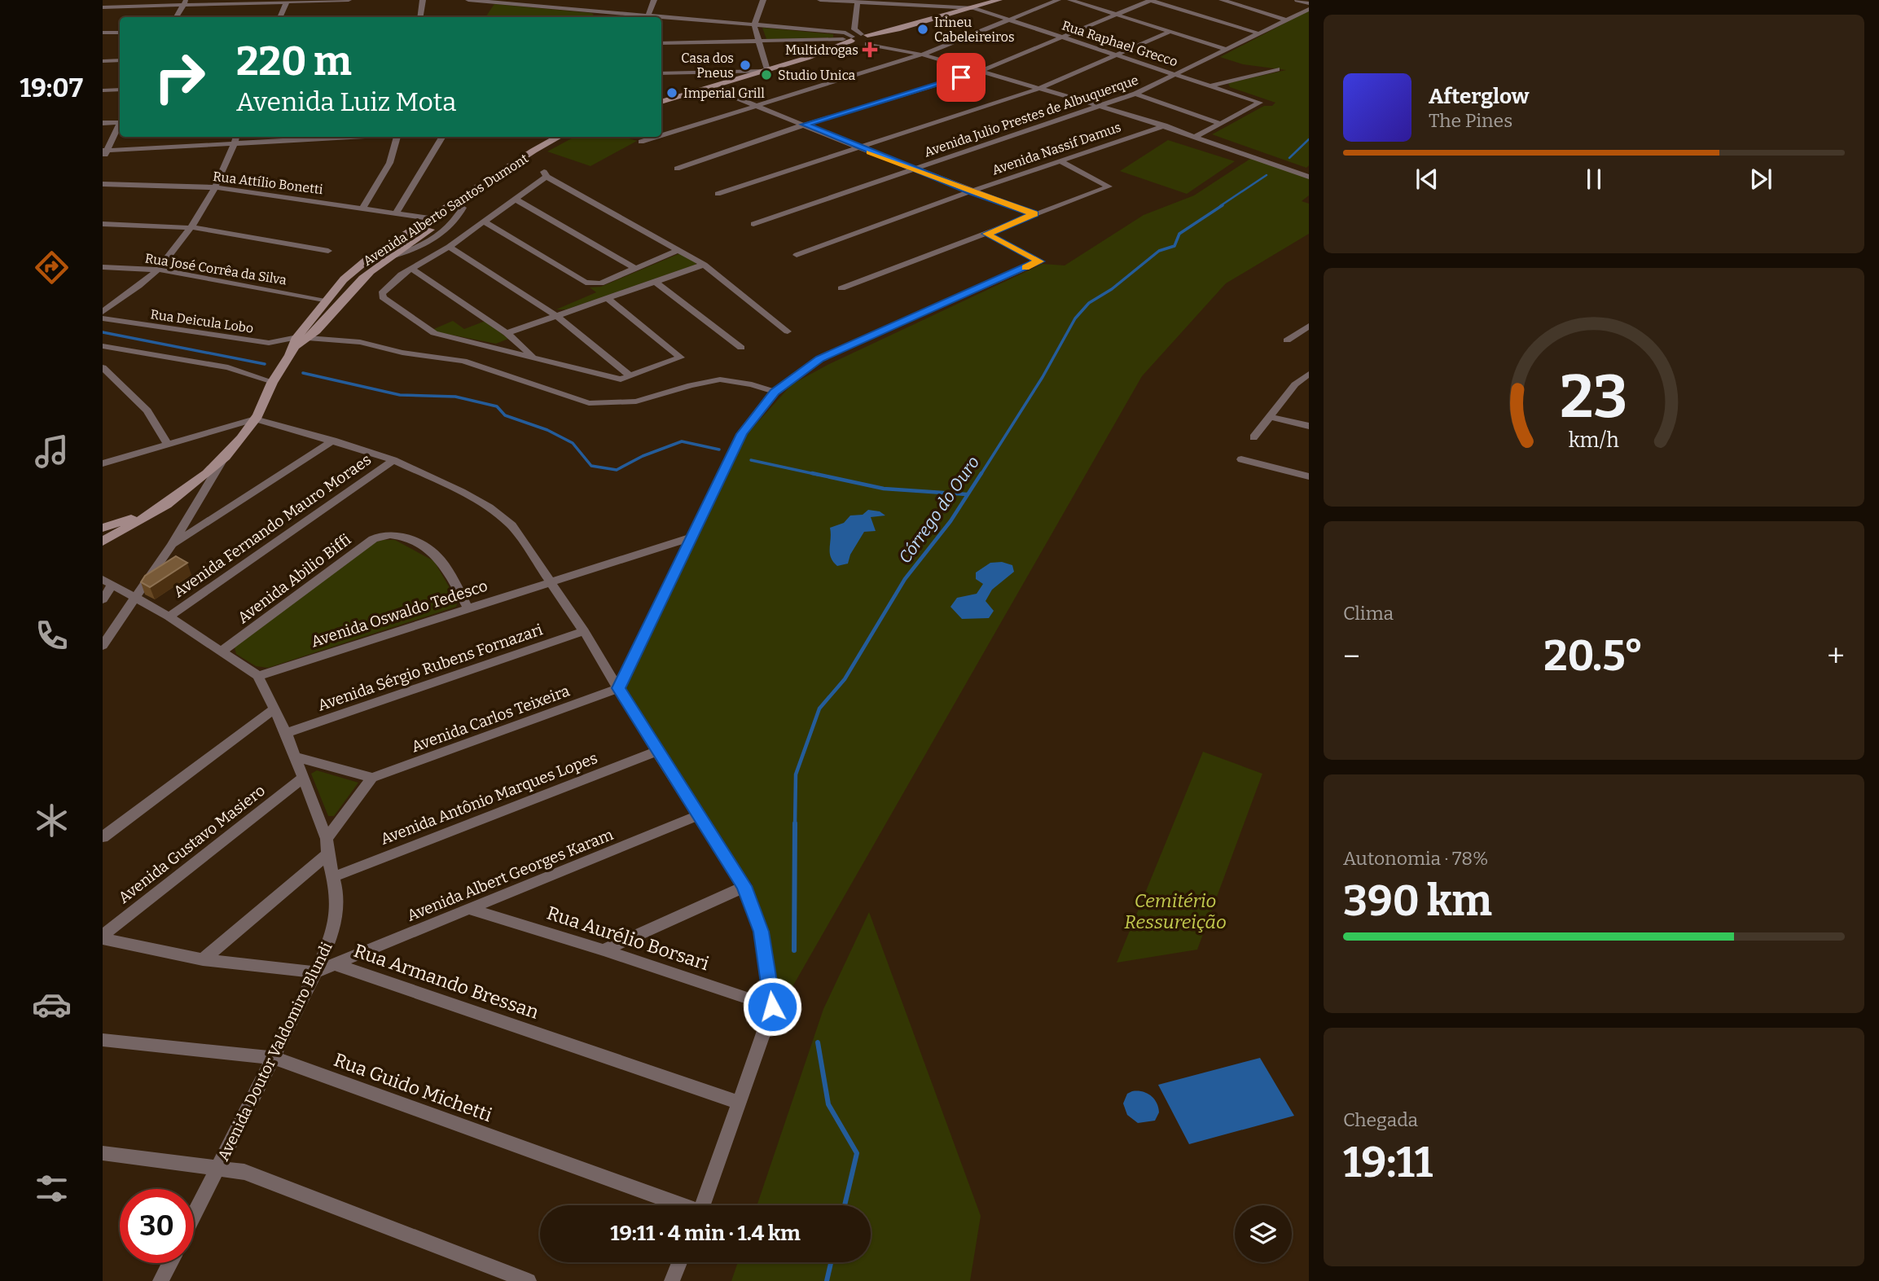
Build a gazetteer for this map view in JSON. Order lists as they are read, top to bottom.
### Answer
{
  "streets": {
    "street": [
      "Rua Raphael Grecco",
      "Avenida Julio Prestes de Albuquerque",
      "Avenida Nassif Damus",
      "Rua Attílio Bonetti",
      "Avenida Alberto Santos Dumont",
      "Rua José Corrêa da Silva",
      "Rua Deicula Lobo",
      "Avenida Fernando Mauro Moraes",
      "Avenida Abilio Biffi",
      "Avenida Oswaldo Tedesco",
      "Avenida Sérgio Rubens Fornazari",
      "Avenida Carlos Teixeira",
      "Avenida Antônio Marques Lopes",
      "Avenida Gustavo Masiero",
      "Avenida Albert Georges Karam",
      "Rua Aurélio Borsari",
      "Rua Armando Bressan",
      "Avenida Doutor Valdomiro Blundi",
      "Rua Guido Michetti"
    ]
  },
  "crossings": [
    ["Rua Raphael Grecco", "Avenida Julio Prestes de Albuquerque"],
    ["Rua Attílio Bonetti", "Avenida Alberto Santos Dumont"],
    ["Avenida Alberto Santos Dumont", "Rua José Corrêa da Silva"],
    ["Avenida Alberto Santos Dumont", "Rua Deicula Lobo"],
    ["Avenida Fernando Mauro Moraes", "Avenida Doutor Valdomiro Blundi"],
    ["Avenida Abilio Biffi", "Avenida Oswaldo Tedesco"],
    ["Avenida Abilio Biffi", "Avenida Doutor Valdomiro Blundi"],
    ["Avenida Oswaldo Tedesco", "Avenida Doutor Valdomiro Blundi"],
    ["Avenida Sérgio Rubens Fornazari", "Avenida Doutor Valdomiro Blundi"],
    ["Avenida Antônio Marques Lopes", "Avenida Doutor Valdomiro Blundi"],
    ["Avenida Gustavo Masiero", "Avenida Doutor Valdomiro Blundi"],
    ["Avenida Albert Georges Karam", "Rua Aurélio Borsari"],
    ["Avenida Albert Georges Karam", "Rua Armando Bressan"],
    ["Rua Armando Bressan", "Avenida Doutor Valdomiro Blundi"],
    ["Avenida Doutor Valdomiro Blundi", "Rua Guido Michetti"]
  ],
  "water": ["Córrego do Ouro"],
  "parks": ["Cemitério Ressureição"],
  "places": {
    "other": [
      "Irineu Cabeleireiros",
      "Casa dos Pneus",
      "Studio Unica",
      "Imperial Grill"
    ],
    "health": ["Multidrogas"]
  },
  "page": {
    "tabs": "19:07",
    "turn": ["220 m", "Avenida Luiz Mota"],
    "song": ["Afterglow", "The Pines"],
    "tile": [
      "Clima",
      ["Autonomia · 78%", "390 km"],
      ["Chegada", "19:11"]
    ],
    "heat": ["−", "20.5°", "+"],
    "limit": "30",
    "trip": "19:11 · 4 min · 1.4 km",
    "gauge": ["23", "km/h"]
  }
}
